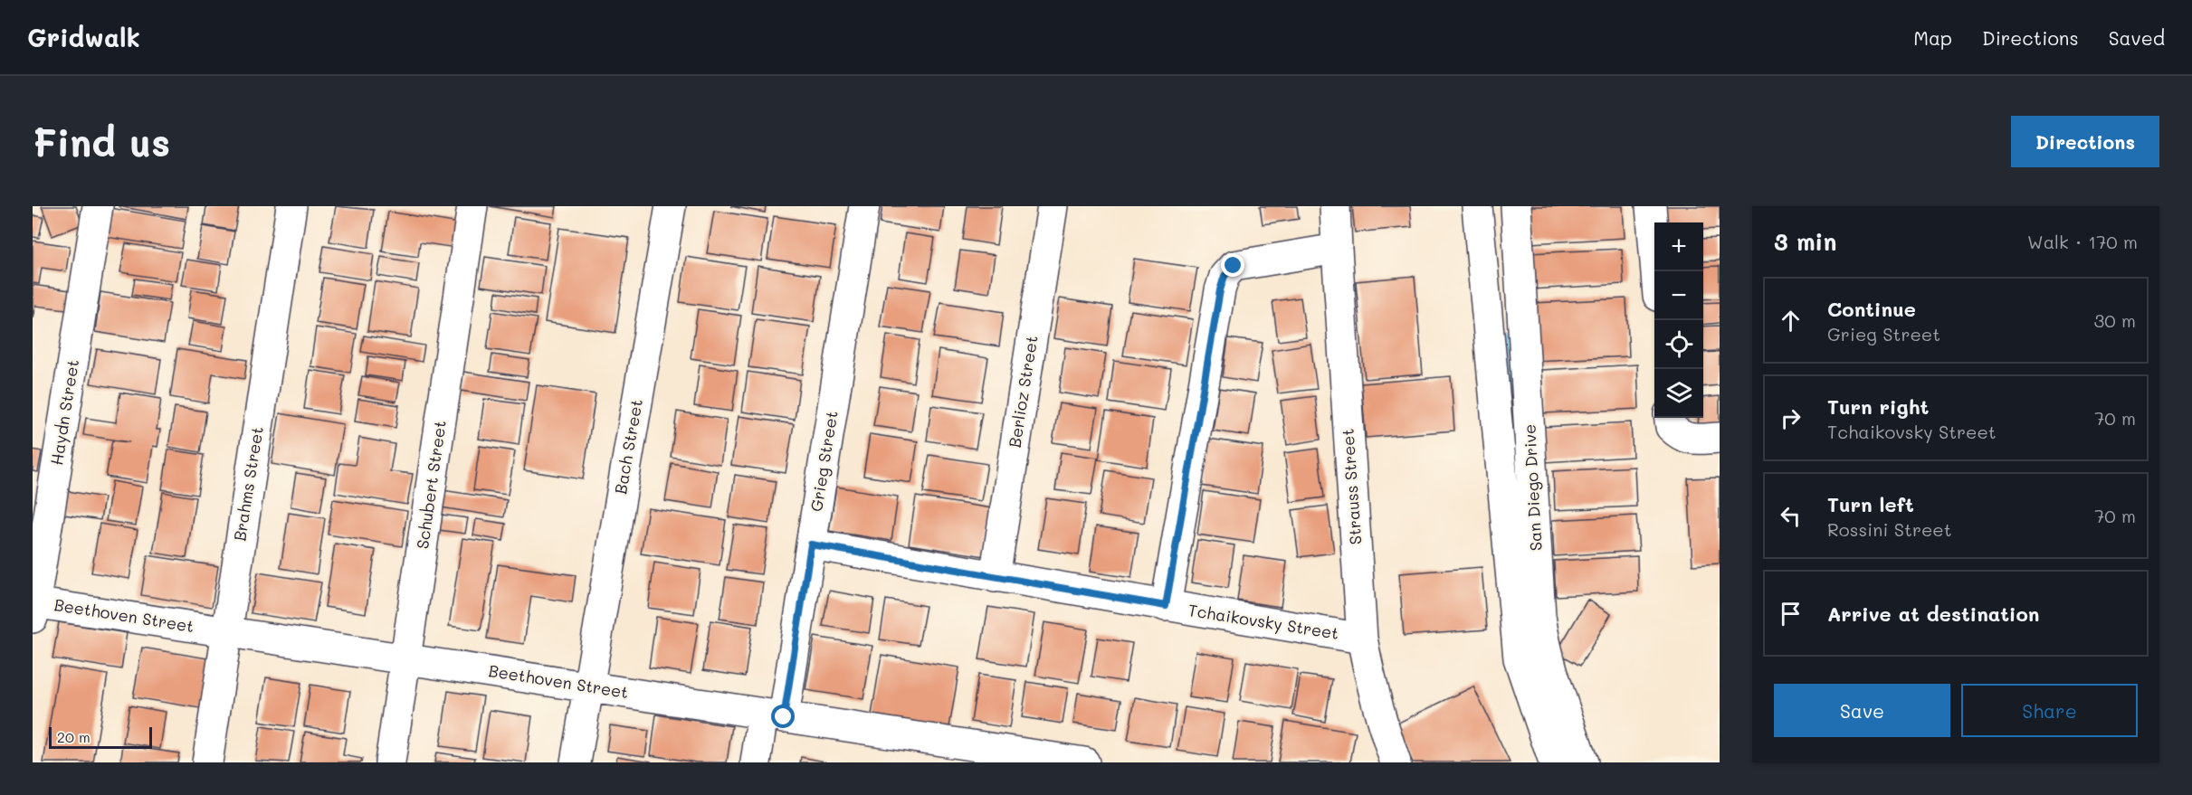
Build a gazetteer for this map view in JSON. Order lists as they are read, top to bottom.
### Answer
{
  "streets": {
    "street": [
      "Berlioz Street",
      "Haydn Street",
      "Bach Street",
      "Grieg Street",
      "Brahms Street",
      "Schubert Street",
      "Strauss Street",
      "San Diego Drive",
      "Beethoven Street",
      "Tchaikovsky Street"
    ]
  },
  "crossings": [
    ["Berlioz Street", "Tchaikovsky Street"],
    ["Haydn Street", "Beethoven Street"],
    ["Bach Street", "Beethoven Street"],
    ["Grieg Street", "Beethoven Street"],
    ["Grieg Street", "Tchaikovsky Street"],
    ["Brahms Street", "Beethoven Street"],
    ["Schubert Street", "Beethoven Street"],
    ["Strauss Street", "Tchaikovsky Street"]
  ],
  "scale_bar": "20 m",
  "page": {
    "header": "Gridwalk",
    "nav": ["Map", "Directions", "Saved"],
    "buttons": [
      "Directions",
      ["Save", "Share"]
    ],
    "title": "Find us",
    "heading": ["3 min", "Walk · 170 m"],
    "map_buttons": ["+", "−"],
    "list": [
      ["Continue", "Grieg Street", "30 m"],
      ["Turn right", "Tchaikovsky Street", "70 m"],
      ["Turn left", "Rossini Street", "70 m"],
      "Arrive at destination"
    ],
    "scale": "20 m"
  }
}
